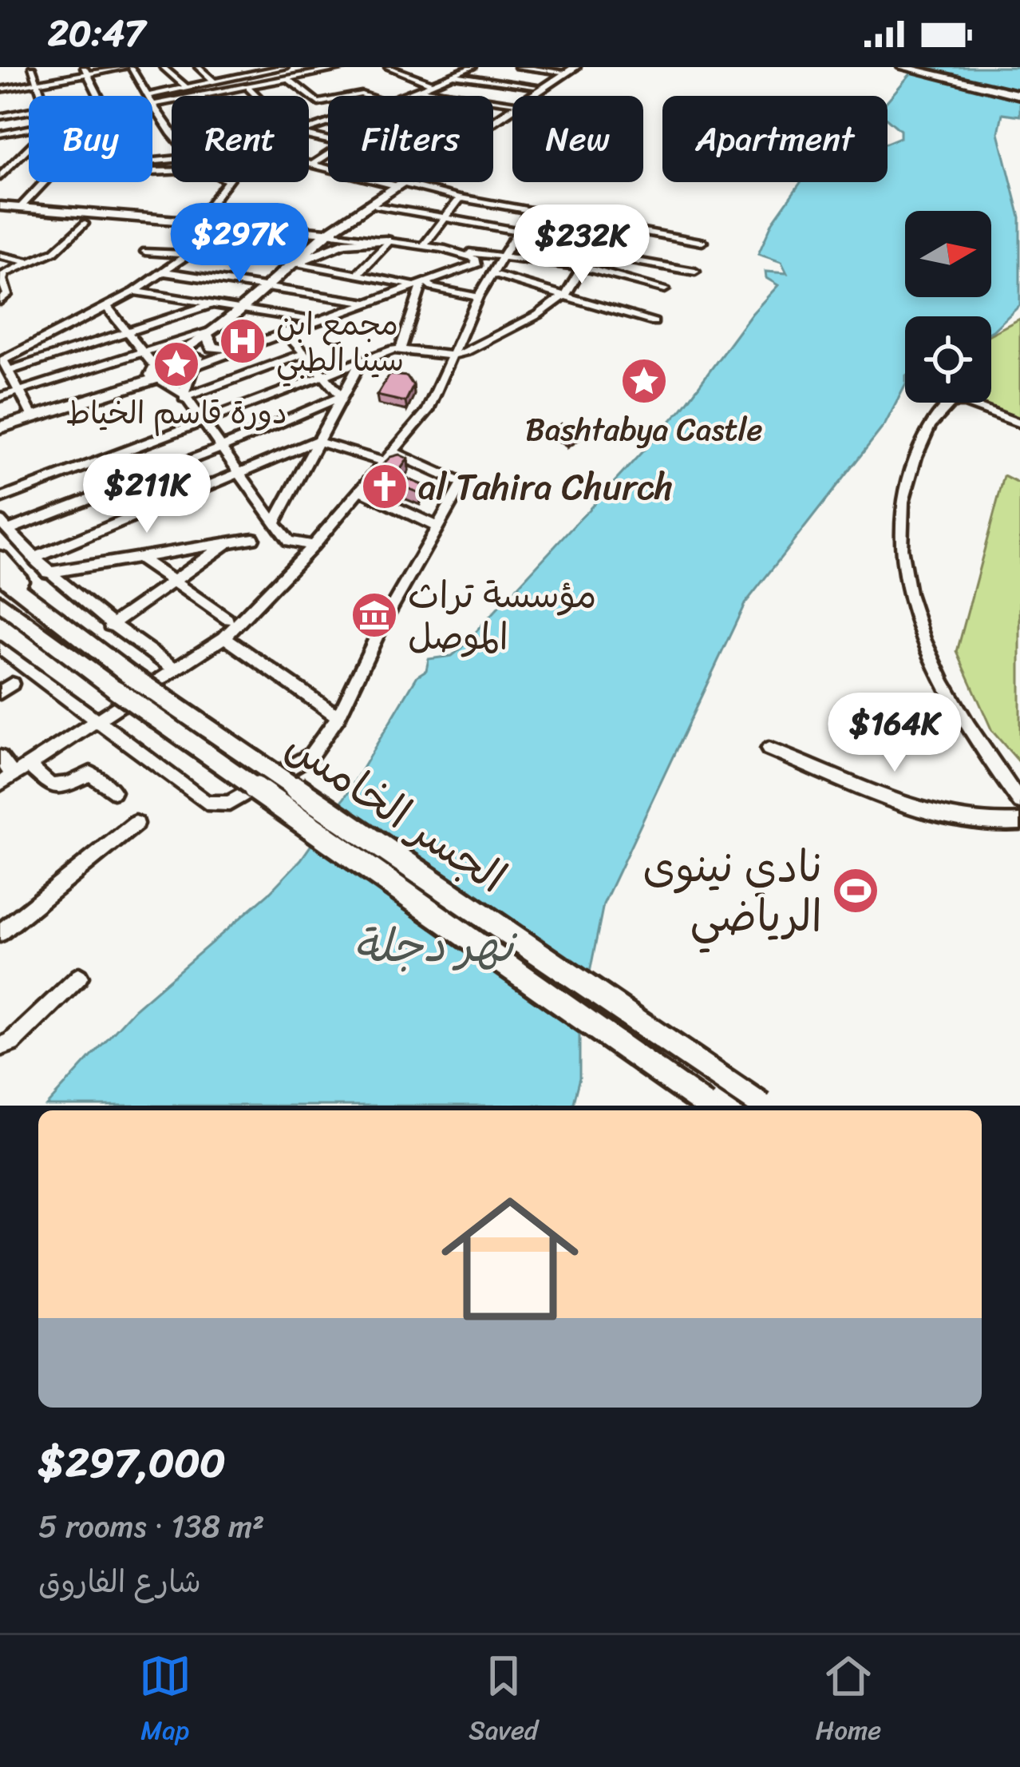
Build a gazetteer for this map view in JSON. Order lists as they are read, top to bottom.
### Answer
{
  "streets": {
    "main road": ["الجسر الخامس"]
  },
  "water": ["نهر دجلة"],
  "places": {
    "hospital": ["مجمع ابن سينا الطبي"],
    "place": ["دورة قاسم الخياط", "Bashtabya Castle"],
    "church": ["al Tahira Church"],
    "museum": ["مؤسسة تراث الموصل"],
    "sports": ["نادي نينوى الرياضي"]
  },
  "north": "right",
  "page": {
    "status": "20:47",
    "chip": [
      "Buy",
      "Rent",
      "Filters",
      "New",
      "Apartment"
    ],
    "price": [
      "$297K",
      "$232K",
      "$211K",
      "$164K"
    ],
    "list": [
      {
        "name": "$297,000",
        "note": "5 rooms · 138 m² · شارع الفاروق"
      }
    ],
    "tabs": ["Map", "Saved", "Home"]
  }
}
